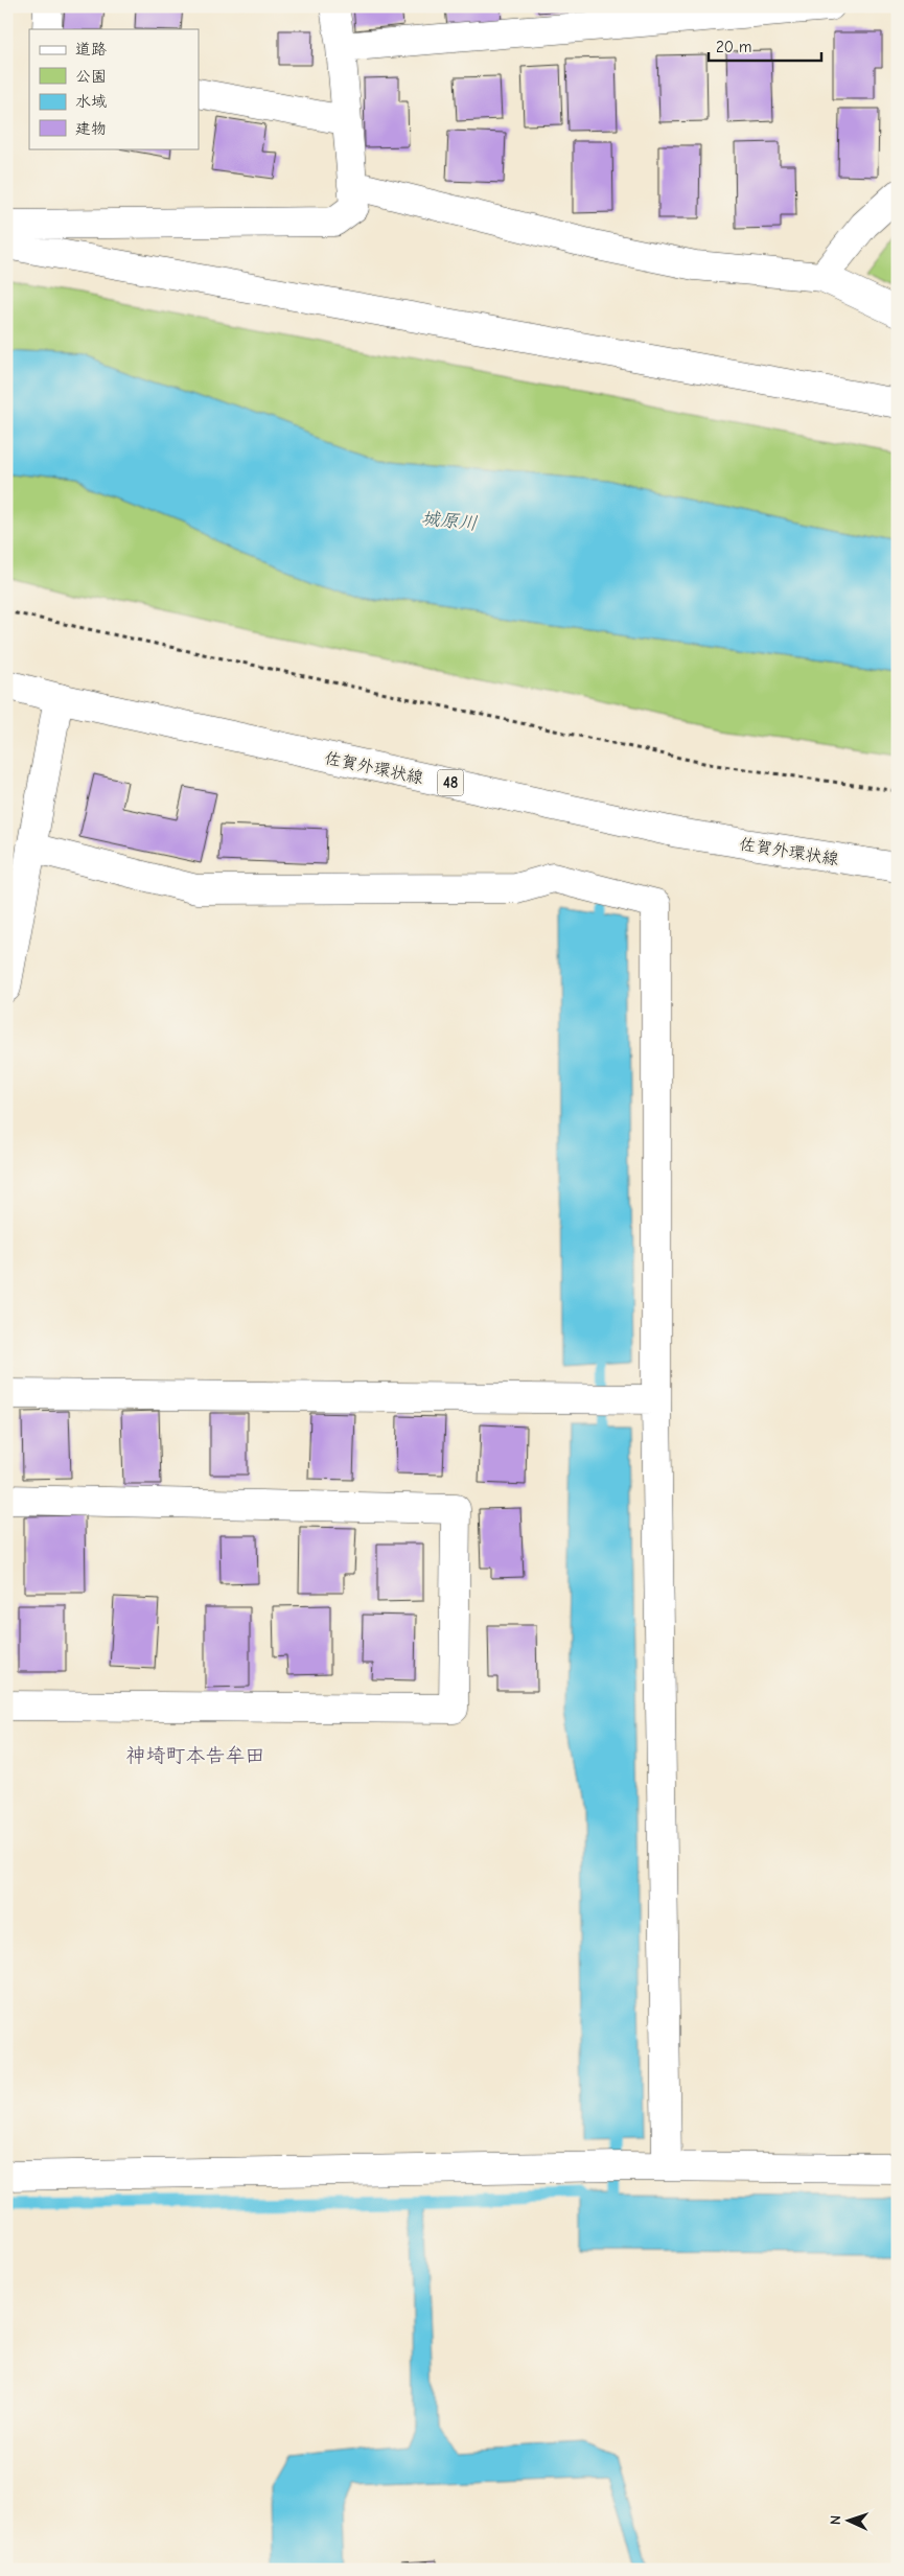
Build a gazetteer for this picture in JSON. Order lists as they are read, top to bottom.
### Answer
{
  "streets": {
    "street": ["佐賀外環状線", "48"]
  },
  "districts": ["神埼町本告牟田"],
  "water": ["城原川"],
  "legend": [
    "道路",
    "公園",
    "水域",
    "建物"
  ],
  "scale_bar": "20 m",
  "north": "left"
}
